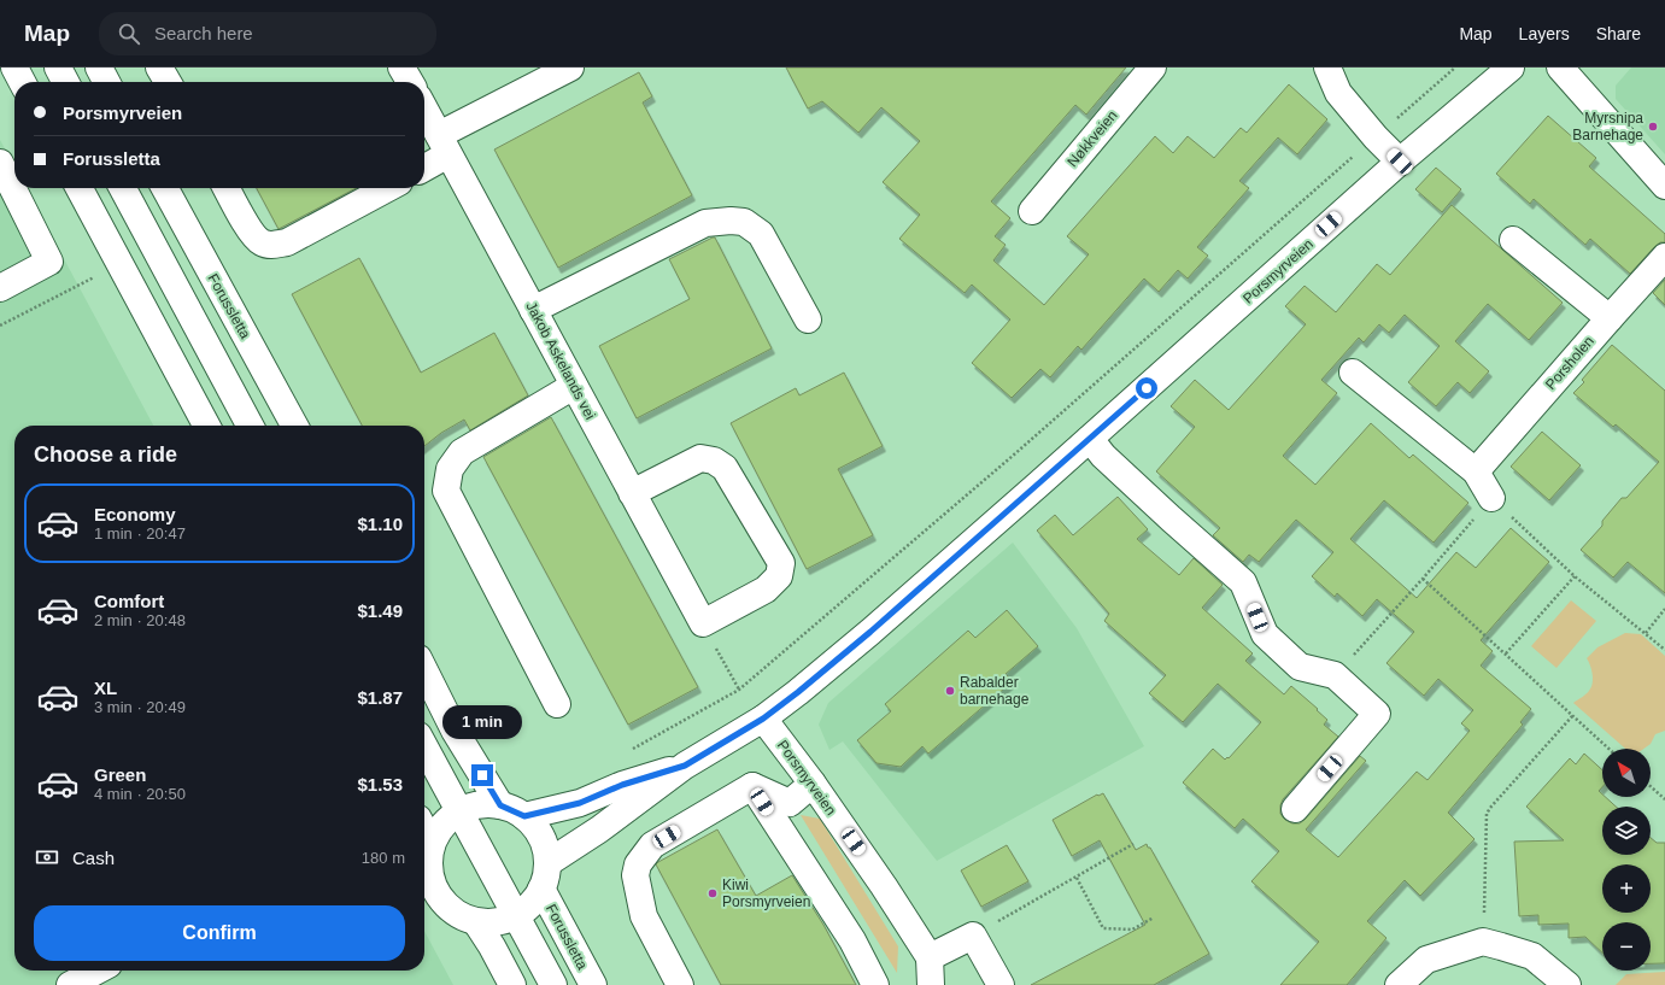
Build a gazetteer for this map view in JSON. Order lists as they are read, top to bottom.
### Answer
{
  "streets": {
    "street": [
      "Nøkkveien",
      "Porsmyrveien",
      "Forussletta",
      "Jakob Askelands vei",
      "Porsholen"
    ]
  },
  "places": ["Myrsnipa Barnehage", "Rabalder barnehage", "Kiwi Porsmyrveien"],
  "north": "top left",
  "page": {
    "header": "Map",
    "search": "Search here",
    "nav": ["Map", "Layers", "Share"],
    "banner": ["Porsmyrveien", "Forussletta"],
    "heading": "Choose a ride",
    "list": [
      {
        "name": "Economy",
        "note": "1 min · 20:47",
        "value": "$1.10"
      },
      {
        "name": "Comfort",
        "note": "2 min · 20:48",
        "value": "$1.49"
      },
      {
        "name": "XL",
        "note": "3 min · 20:49",
        "value": "$1.87"
      },
      {
        "name": "Green",
        "note": "4 min · 20:50",
        "value": "$1.53"
      }
    ],
    "bubble": "1 min",
    "map_buttons": ["+", "−"],
    "pay": ["Cash", "180 m"],
    "buttons": "Confirm"
  }
}
